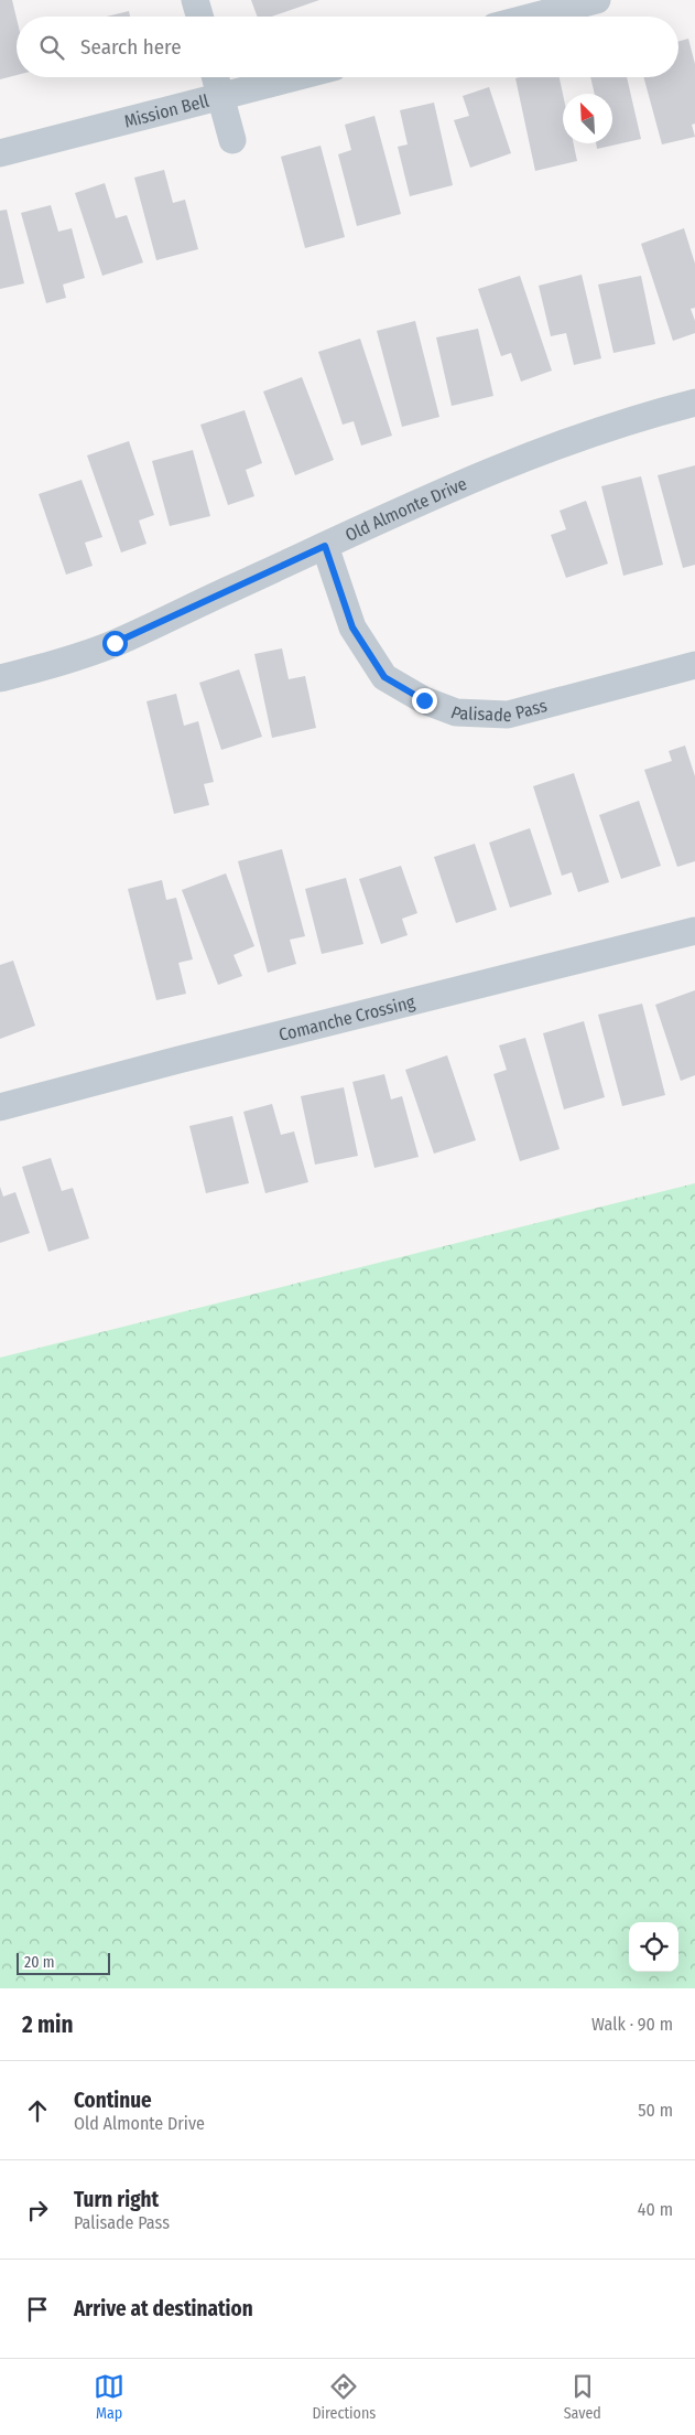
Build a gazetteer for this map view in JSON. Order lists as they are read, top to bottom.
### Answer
{
  "streets": {
    "street": [
      "Mission Bell",
      "Old Almonte Drive",
      "Palisade Pass",
      "Comanche Crossing"
    ]
  },
  "crossings": [
    ["Old Almonte Drive", "Palisade Pass"]
  ],
  "scale_bar": "20 m",
  "north": "top left",
  "page": {
    "search": "Search here",
    "scale": "20 m",
    "heading": ["2 min", "Walk · 90 m"],
    "list": [
      ["Continue", "Old Almonte Drive", "50 m"],
      ["Turn right", "Palisade Pass", "40 m"],
      "Arrive at destination"
    ],
    "nav": ["Map", "Directions", "Saved"]
  }
}
